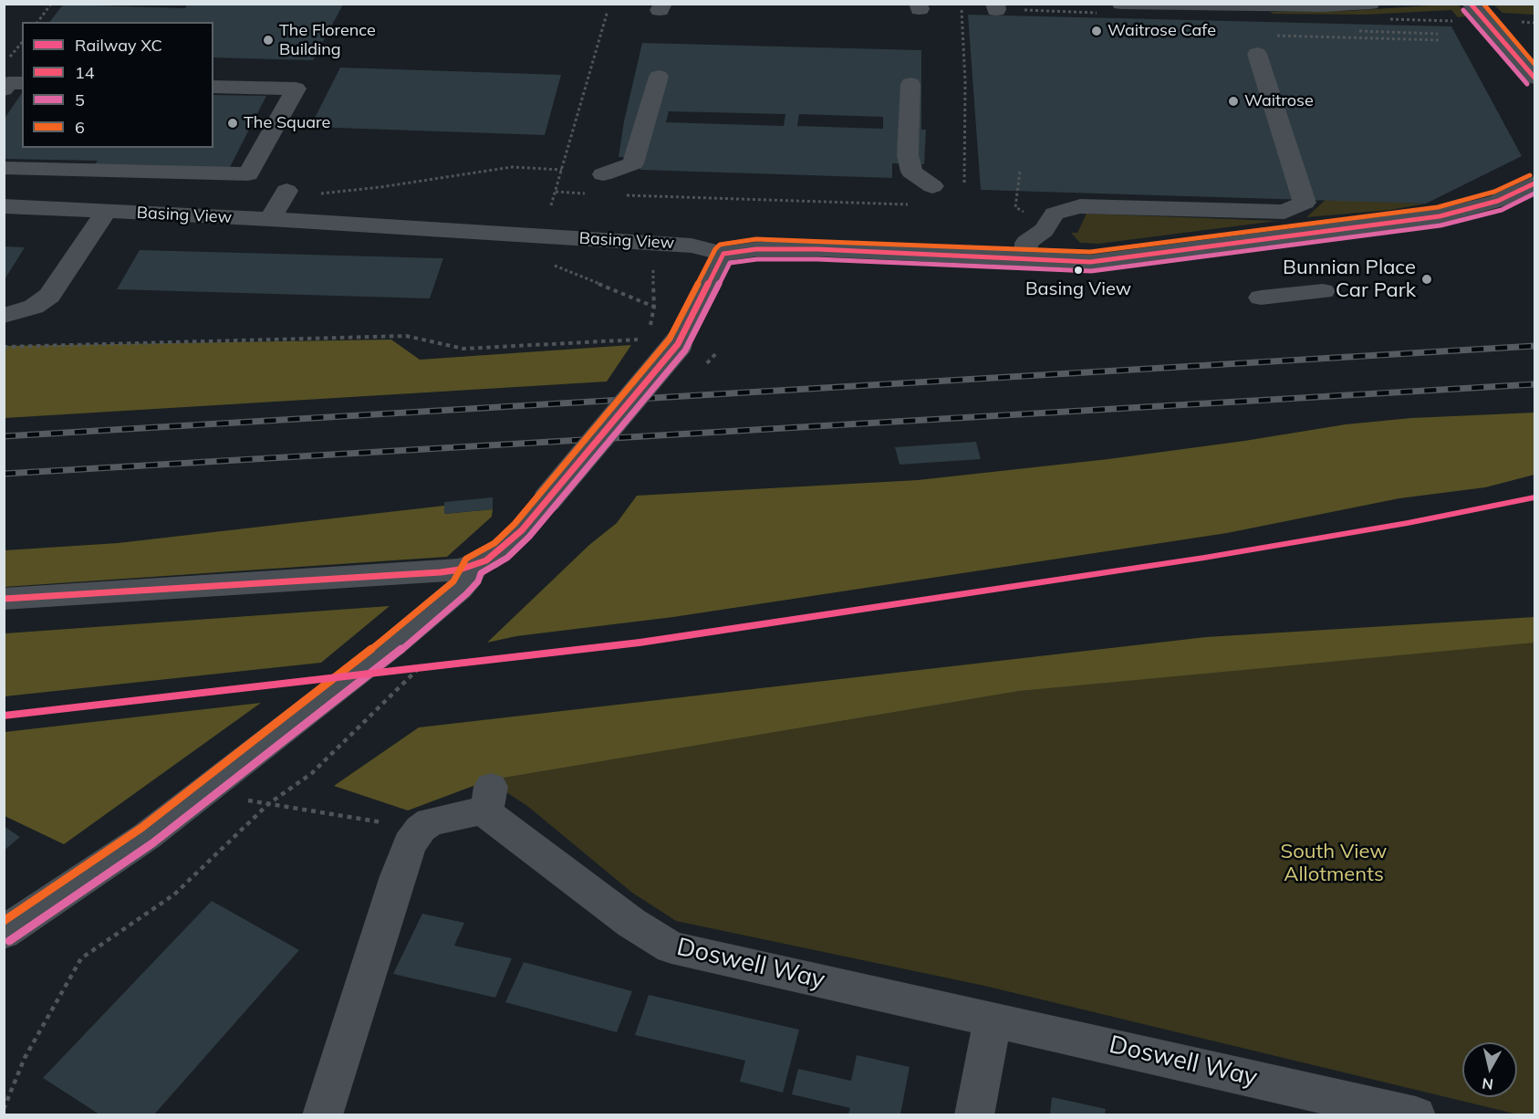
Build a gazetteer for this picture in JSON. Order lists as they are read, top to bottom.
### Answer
{
  "streets": {
    "street": ["Basing View", "Doswell Way"]
  },
  "parks": ["South View Allotments"],
  "places": [
    "Waitrose Cafe",
    "The Florence Building",
    "Waitrose",
    "The Square",
    "Basing View",
    "Bunnian Place Car Park"
  ],
  "lines": [
    "transit line 14",
    "transit line 6",
    "transit line 5",
    "rail line XC"
  ],
  "legend": [
    "Railway XC",
    "14",
    "5",
    "6"
  ],
  "north": "bottom"
}
